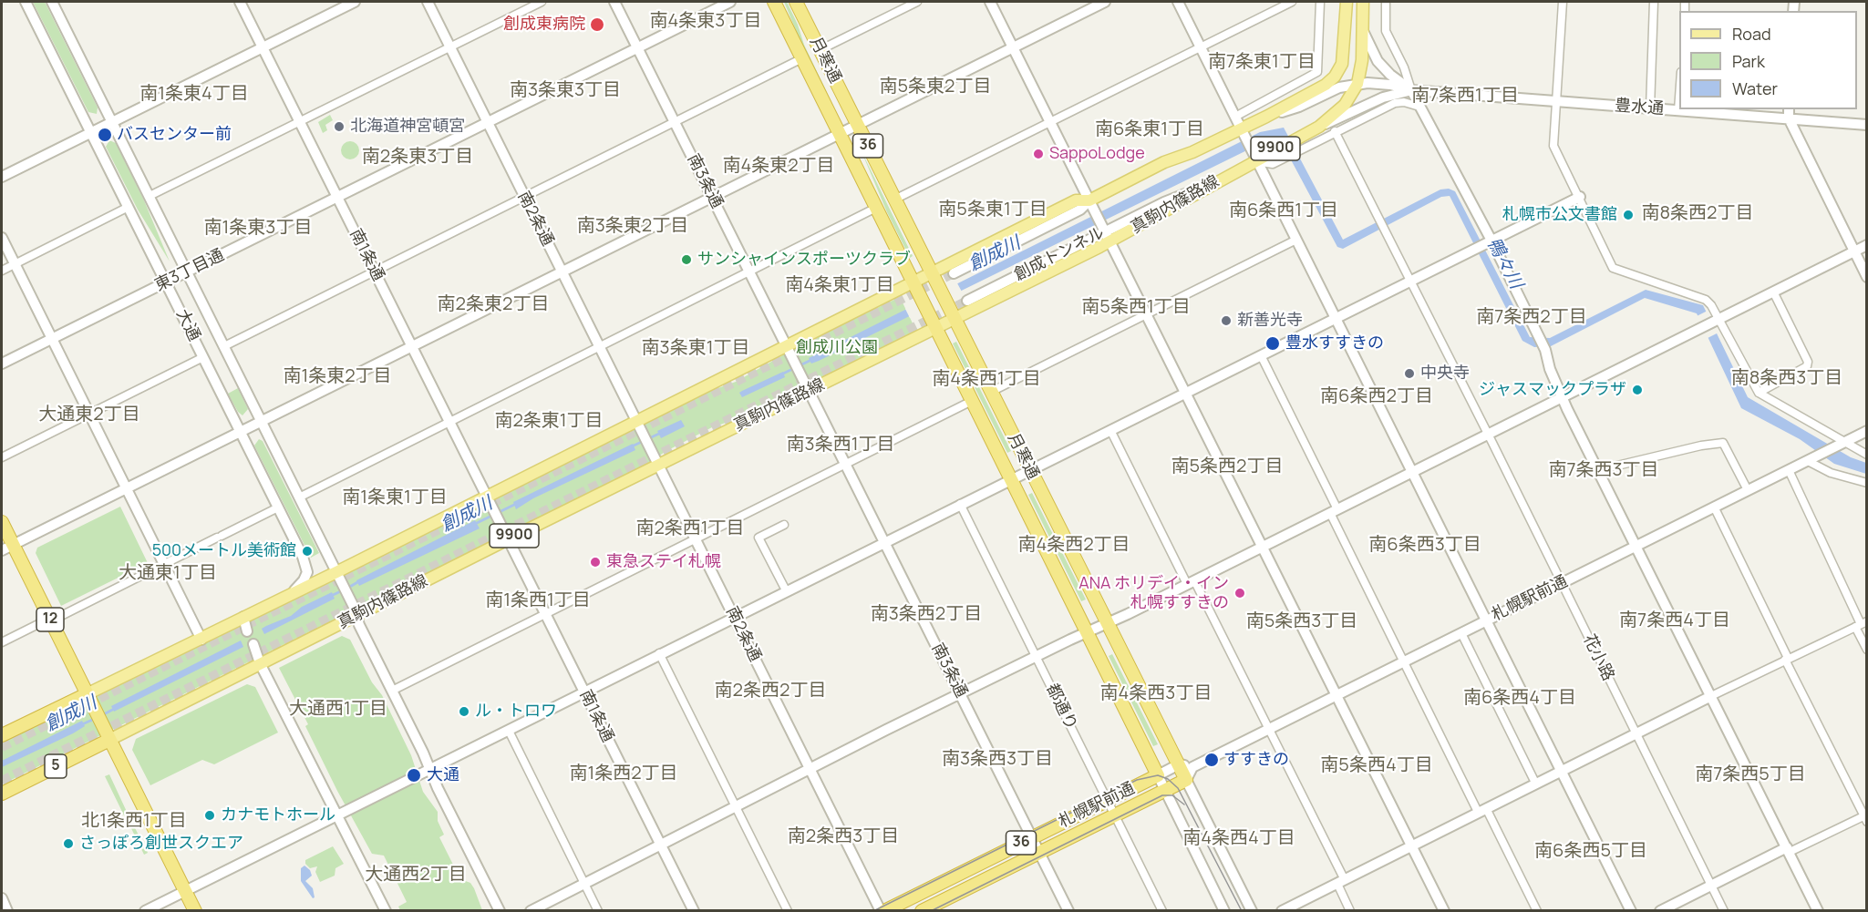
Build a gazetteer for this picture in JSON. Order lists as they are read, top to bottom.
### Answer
{
  "streets": {
    "highway": [
      "月寒通",
      "36",
      "札幌駅前通",
      "12",
      "5"
    ],
    "main road": ["9900", "真駒内篠路線"],
    "street": [
      "豊水通",
      "南3条通",
      "南2条通",
      "創成トンネル",
      "南1条通",
      "東3丁目通",
      "大通",
      "花小路",
      "都通り"
    ]
  },
  "crossings": [
    ["月寒通", "9900"],
    ["月寒通", "真駒内篠路線"],
    ["月寒通", "札幌駅前通"],
    ["9900", "南3条通"],
    ["9900", "南2条通"],
    ["9900", "創成トンネル"],
    ["9900", "南1条通"],
    ["9900", "大通"],
    ["9900", "12"],
    ["南3条通", "真駒内篠路線"],
    ["南3条通", "東3丁目通"],
    ["南3条通", "札幌駅前通"],
    ["真駒内篠路線", "南2条通"],
    ["真駒内篠路線", "創成トンネル"],
    ["真駒内篠路線", "南1条通"],
    ["真駒内篠路線", "大通"],
    ["真駒内篠路線", "12"],
    ["真駒内篠路線", "5"],
    ["南2条通", "東3丁目通"],
    ["南2条通", "札幌駅前通"],
    ["南1条通", "東3丁目通"],
    ["東3丁目通", "大通"],
    ["札幌駅前通", "花小路"],
    ["札幌駅前通", "都通り"],
    ["12", "5"]
  ],
  "districts": [
    "南4条東3丁目",
    "南7条東1丁目",
    "南5条東2丁目",
    "南3条東3丁目",
    "南1条東4丁目",
    "南7条西1丁目",
    "南6条東1丁目",
    "南2条東3丁目",
    "南4条東2丁目",
    "南5条東1丁目",
    "南6条西1丁目",
    "南8条西2丁目",
    "南3条東2丁目",
    "南1条東3丁目",
    "南4条東1丁目",
    "南2条東2丁目",
    "南5条西1丁目",
    "南7条西2丁目",
    "南3条東1丁目",
    "南1条東2丁目",
    "南8条西3丁目",
    "南4条西1丁目",
    "南6条西2丁目",
    "大通東2丁目",
    "南2条東1丁目",
    "南3条西1丁目",
    "南5条西2丁目",
    "南7条西3丁目",
    "南1条東1丁目",
    "南2条西1丁目",
    "南4条西2丁目",
    "南6条西3丁目",
    "大通東1丁目",
    "南1条西1丁目",
    "南3条西2丁目",
    "南7条西4丁目",
    "南5条西3丁目",
    "南2条西2丁目",
    "南4条西3丁目",
    "南6条西4丁目",
    "大通西1丁目",
    "南3条西3丁目",
    "南5条西4丁目",
    "南1条西2丁目",
    "南7条西5丁目",
    "北1条西1丁目",
    "南2条西3丁目",
    "南4条西4丁目",
    "南6条西5丁目",
    "大通西2丁目"
  ],
  "water": ["創成川", "鴨々川"],
  "parks": ["創成川公園"],
  "places": [
    "創成東病院",
    "北海道神宮頓宮",
    "バスセンター前",
    "SappoLodge",
    "札幌市公文書館",
    "サンシャインスポーツクラブ",
    "新善光寺",
    "豊水すすきの",
    "中央寺",
    "ジャスマックプラザ",
    "500メートル美術館",
    "東急ステイ札幌",
    "ANA ホリデイ・イン 札幌すすきの",
    "ル・トロワ",
    "すすきの",
    "大通",
    "カナモトホール",
    "さっぽろ創世スクエア"
  ],
  "legend": ["Road", "Park", "Water"]
}
